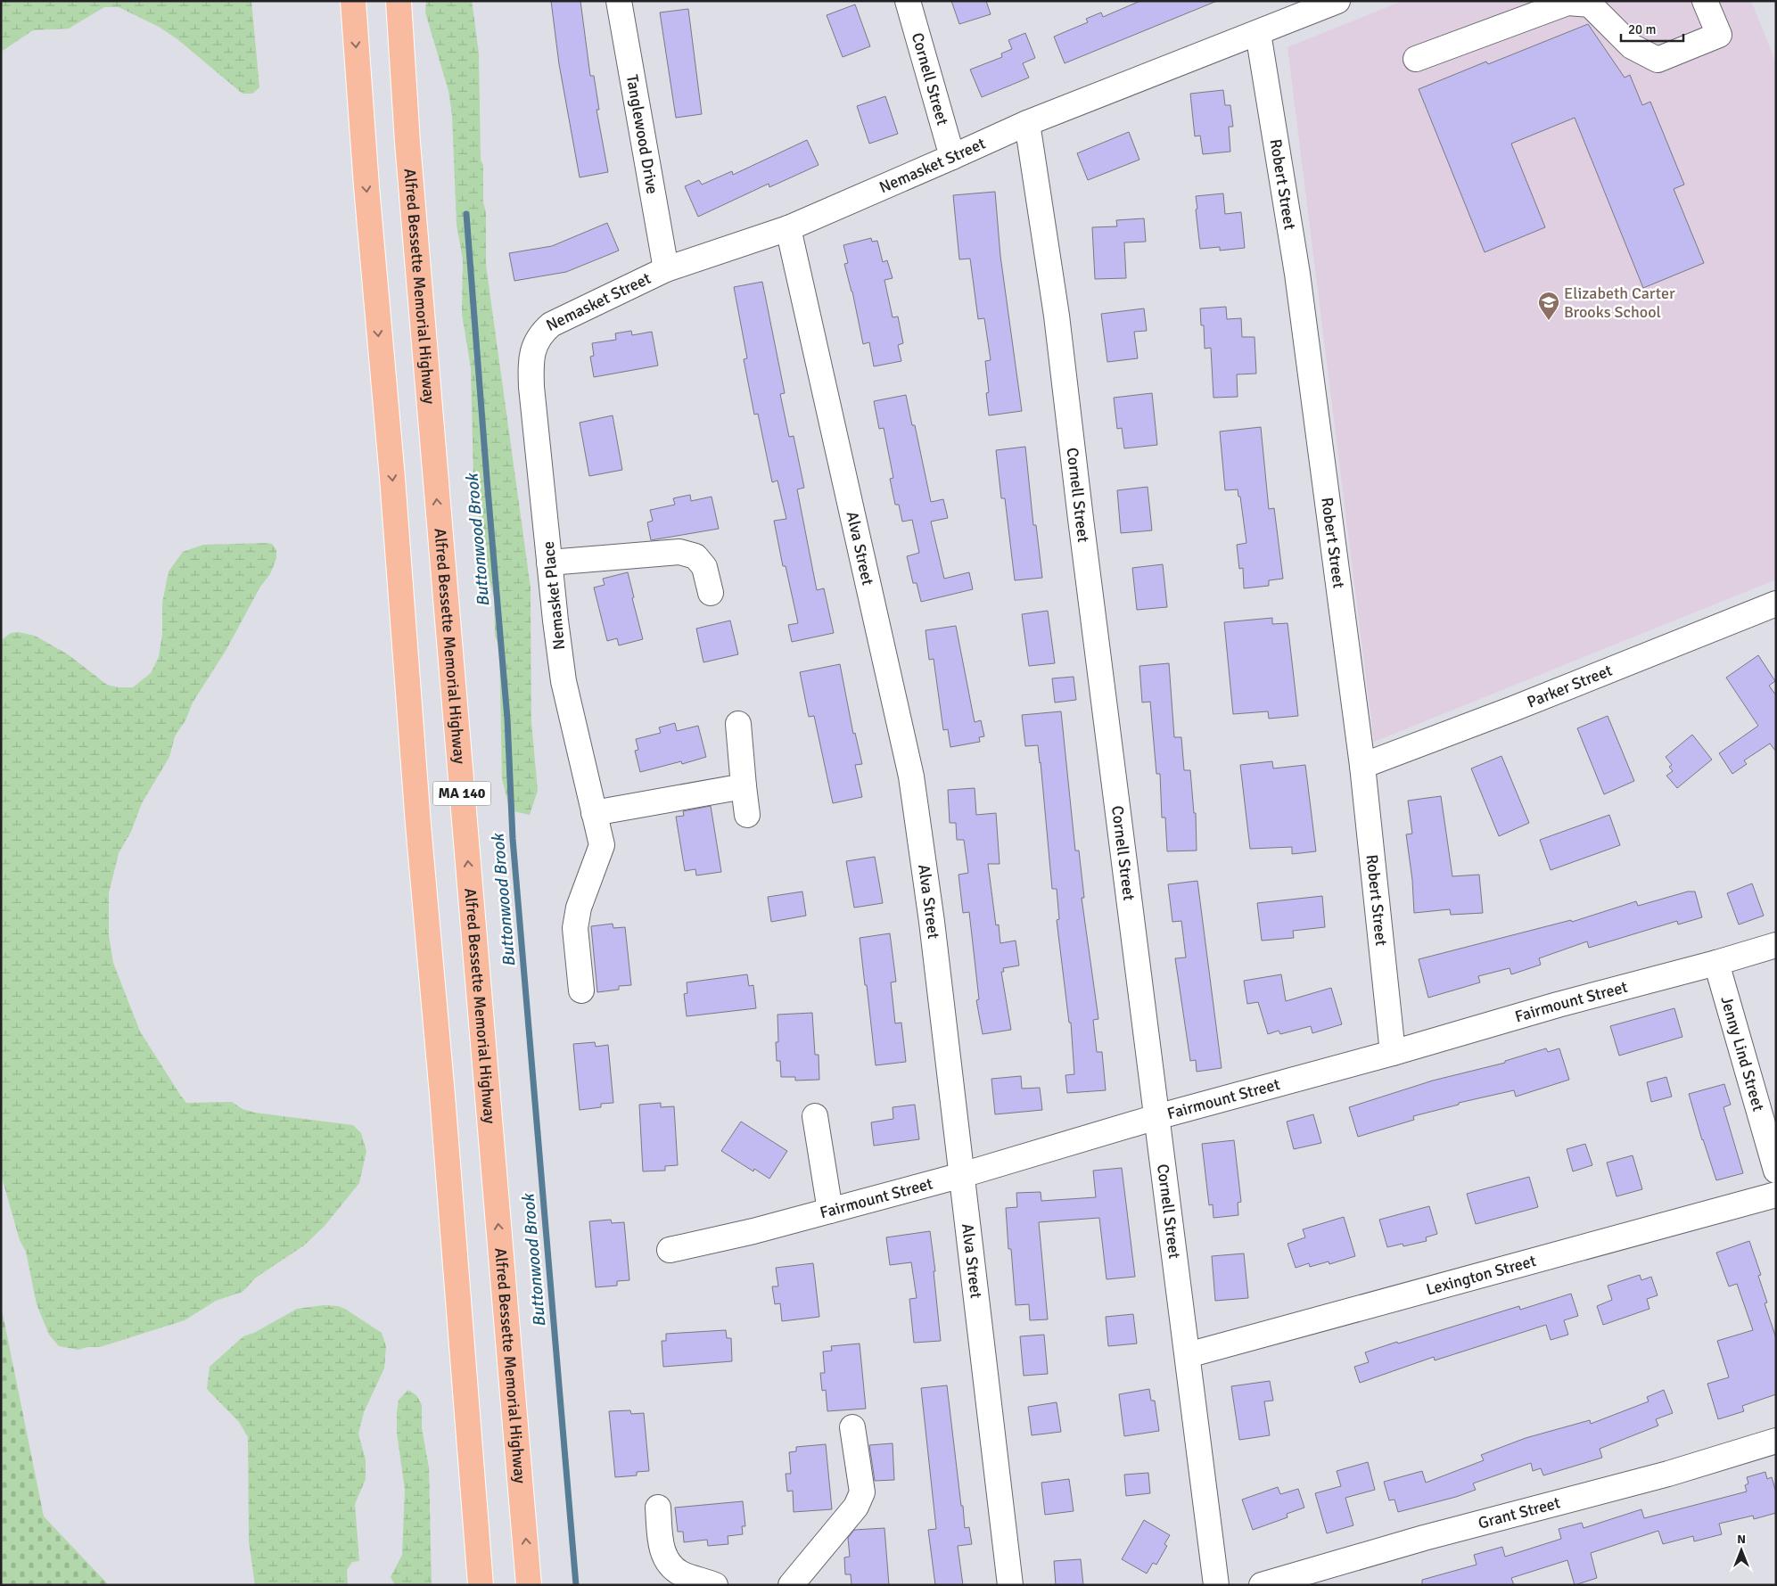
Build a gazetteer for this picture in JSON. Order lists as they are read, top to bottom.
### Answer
{
  "streets": {
    "highway": ["Alfred Bessette Memorial Highway", "MA 140"],
    "street": [
      "Cornell Street",
      "Tanglewood Drive",
      "Nemasket Street",
      "Robert Street",
      "Alva Street",
      "Nemasket Place",
      "Parker Street",
      "Fairmount Street",
      "Jenny Lind Street",
      "Lexington Street",
      "Grant Street"
    ]
  },
  "crossings": [
    ["Cornell Street", "Nemasket Street"],
    ["Cornell Street", "Fairmount Street"],
    ["Cornell Street", "Lexington Street"],
    ["Tanglewood Drive", "Nemasket Street"],
    ["Nemasket Street", "Robert Street"],
    ["Nemasket Street", "Alva Street"],
    ["Nemasket Street", "Nemasket Place"],
    ["Robert Street", "Parker Street"],
    ["Robert Street", "Fairmount Street"],
    ["Alva Street", "Fairmount Street"],
    ["Fairmount Street", "Jenny Lind Street"]
  ],
  "water": ["Buttonwood Brook"],
  "places": {
    "school or university": ["Elizabeth Carter Brooks School"]
  },
  "scale_bar": "20 m",
  "north": "top"
}
